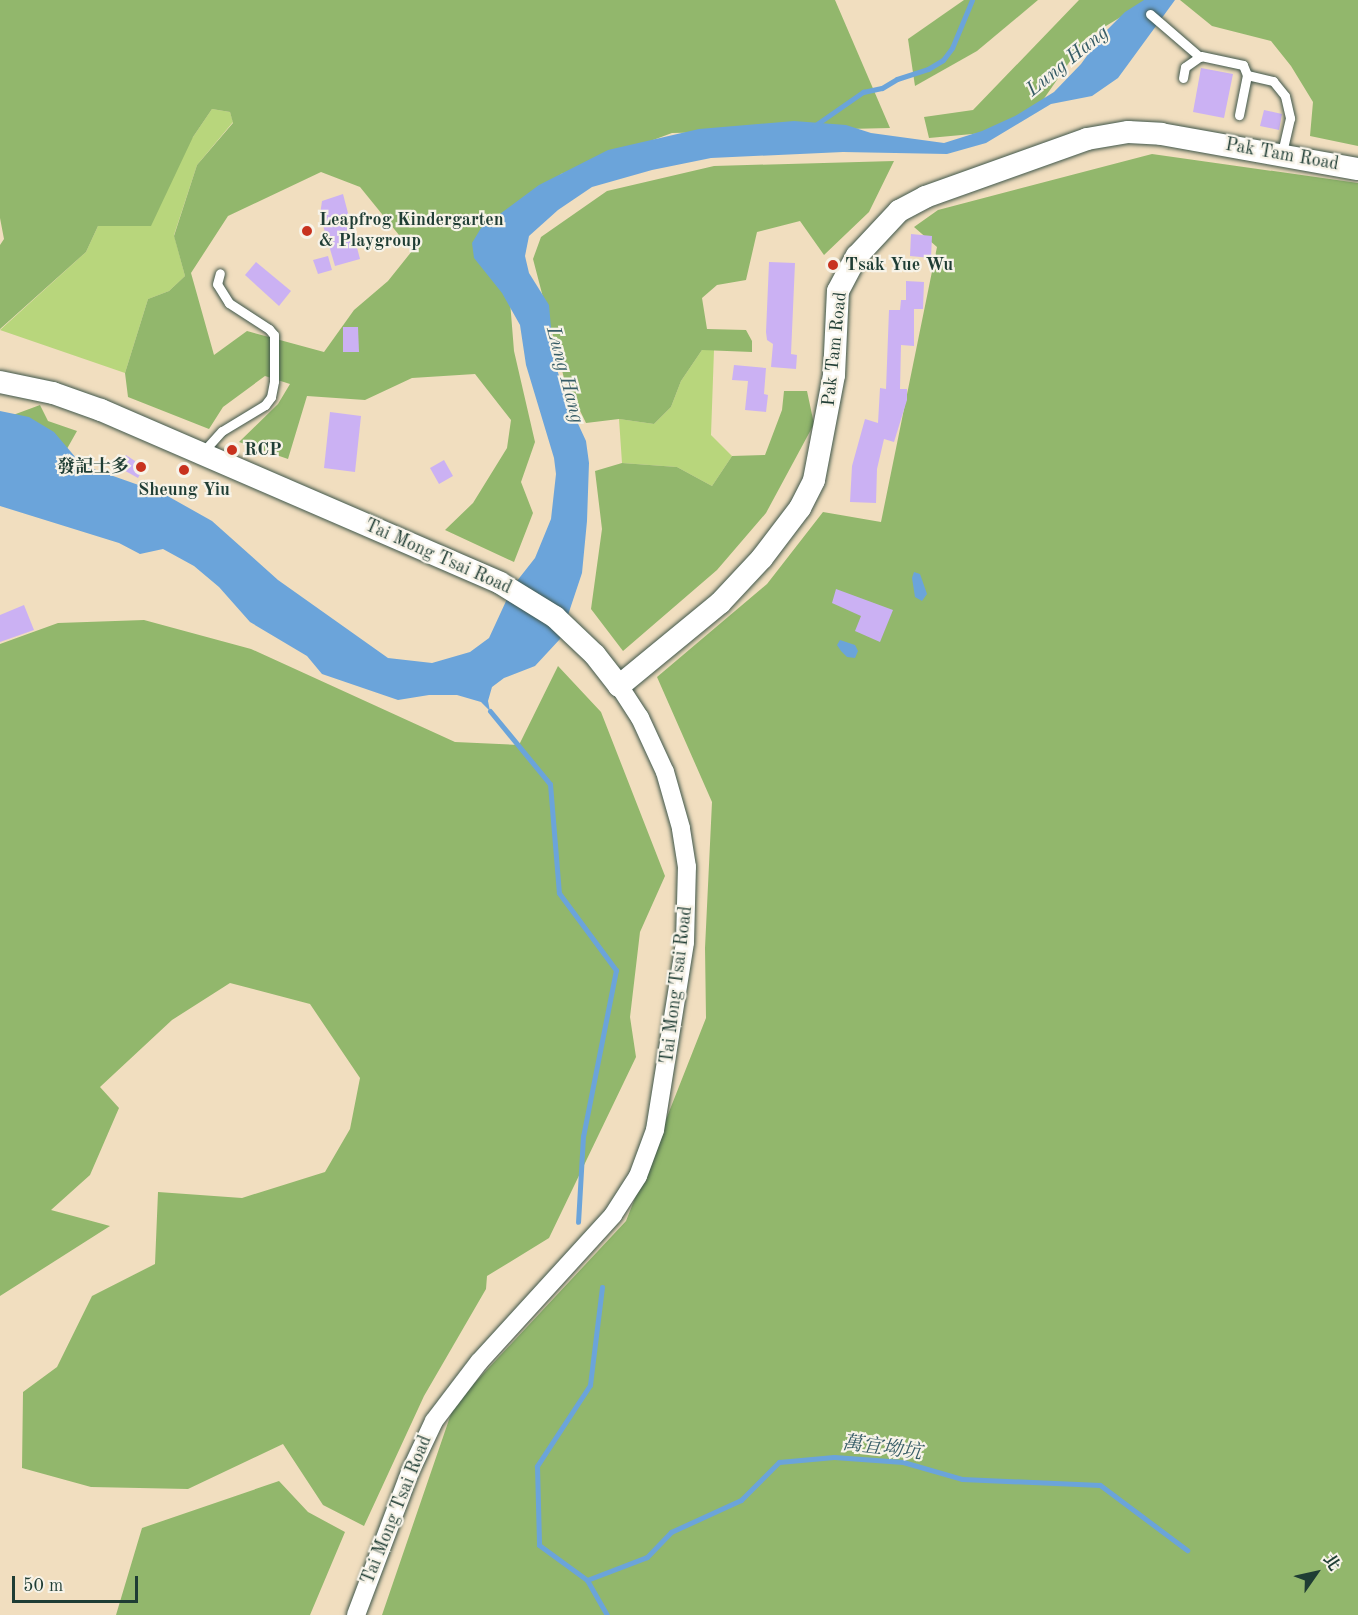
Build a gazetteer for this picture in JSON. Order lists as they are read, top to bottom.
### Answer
{
  "streets": {
    "street": ["Pak Tam Road", "Tai Mong Tsai Road"]
  },
  "crossings": [
    ["Pak Tam Road", "Tai Mong Tsai Road"]
  ],
  "water": ["Lung Hang", "萬宜坳坑"],
  "places": [
    "Leapfrog Kindergarten & Playgroup",
    "Tsak Yue Wu",
    "RCP",
    "發記士多",
    "Sheung Yiu"
  ],
  "scale_bar": "50 m",
  "north": "top right"
}
